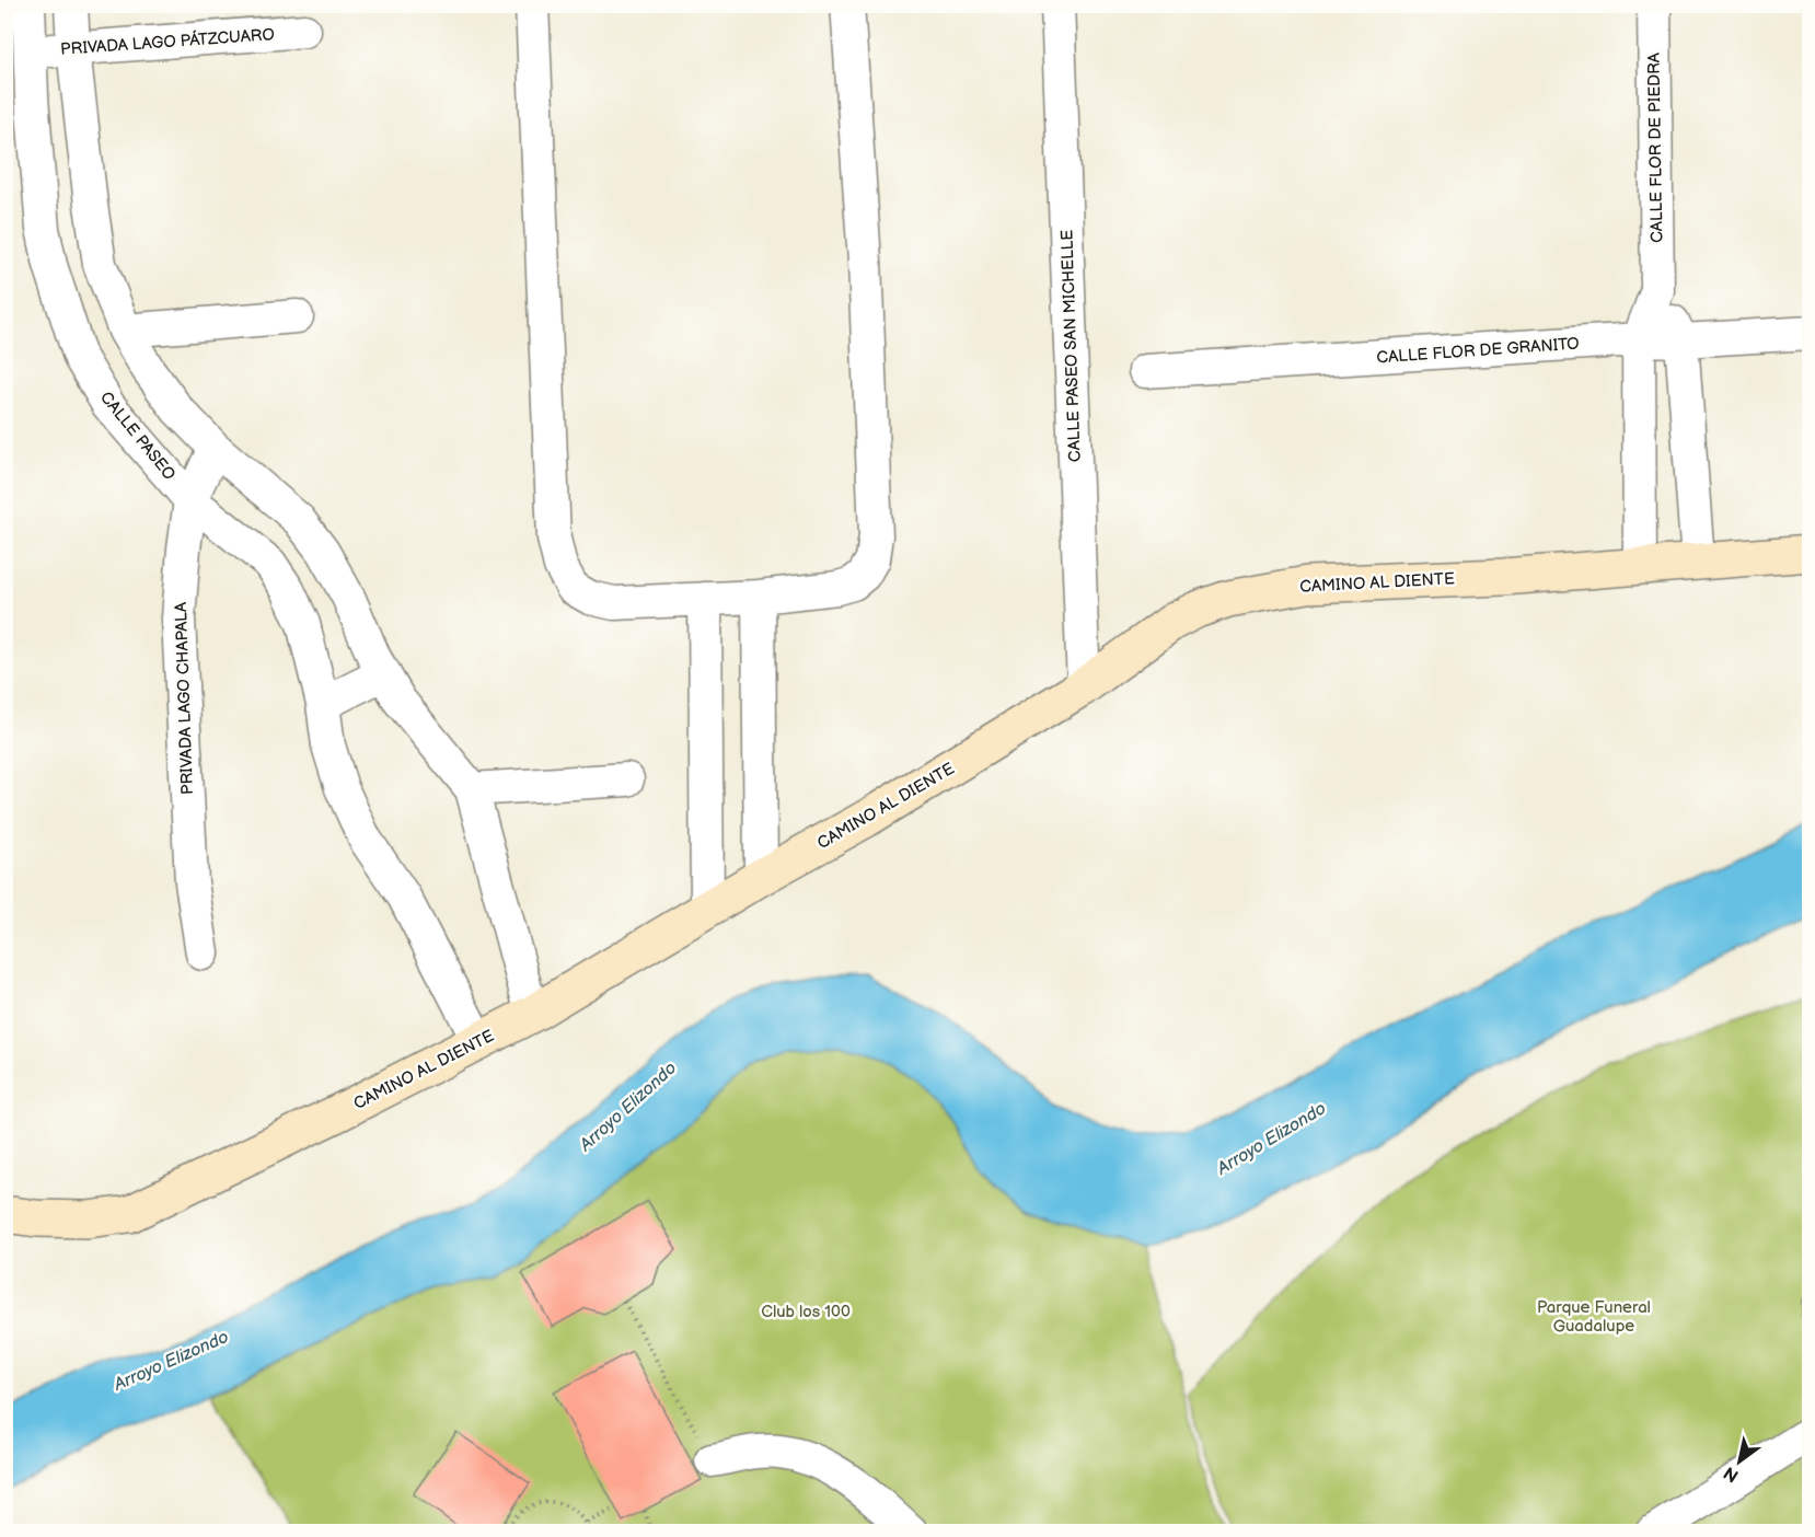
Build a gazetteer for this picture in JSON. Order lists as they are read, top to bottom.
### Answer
{
  "streets": {
    "street": [
      "PRIVADA LAGO PÁTZCUARO",
      "CALLE FLOR DE PIEDRA",
      "CALLE PASEO SAN MICHELLE",
      "CALLE FLOR DE GRANITO",
      "CALLE PASEO",
      "CAMINO AL DIENTE",
      "PRIVADA LAGO CHAPALA"
    ]
  },
  "crossings": [
    ["PRIVADA LAGO PÁTZCUARO", "CALLE PASEO"],
    ["CALLE FLOR DE PIEDRA", "CALLE FLOR DE GRANITO"],
    ["CALLE FLOR DE PIEDRA", "CAMINO AL DIENTE"],
    ["CALLE PASEO SAN MICHELLE", "CAMINO AL DIENTE"],
    ["CALLE PASEO", "CAMINO AL DIENTE"],
    ["CALLE PASEO", "PRIVADA LAGO CHAPALA"]
  ],
  "water": ["Arroyo Elizondo"],
  "parks": ["Parque Funeral Guadalupe", "Club los 100"],
  "north": "bottom left"
}
